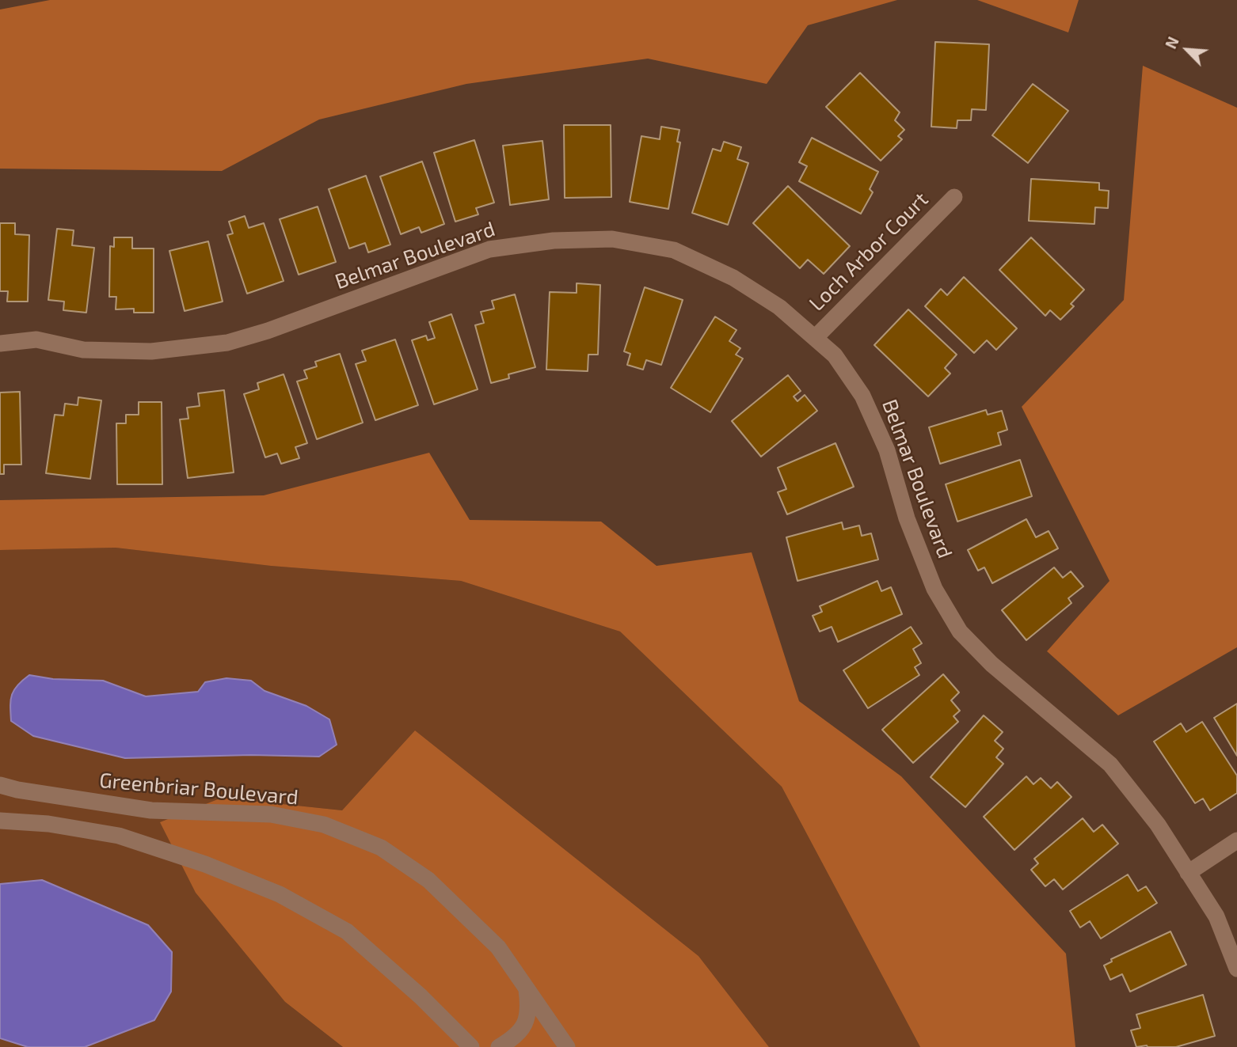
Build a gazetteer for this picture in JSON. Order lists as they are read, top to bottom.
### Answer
{
  "streets": {
    "street": ["Loch Arbor Court", "Belmar Boulevard", "Greenbriar Boulevard"]
  },
  "crossings": [
    ["Loch Arbor Court", "Belmar Boulevard"]
  ],
  "north": "top left"
}
